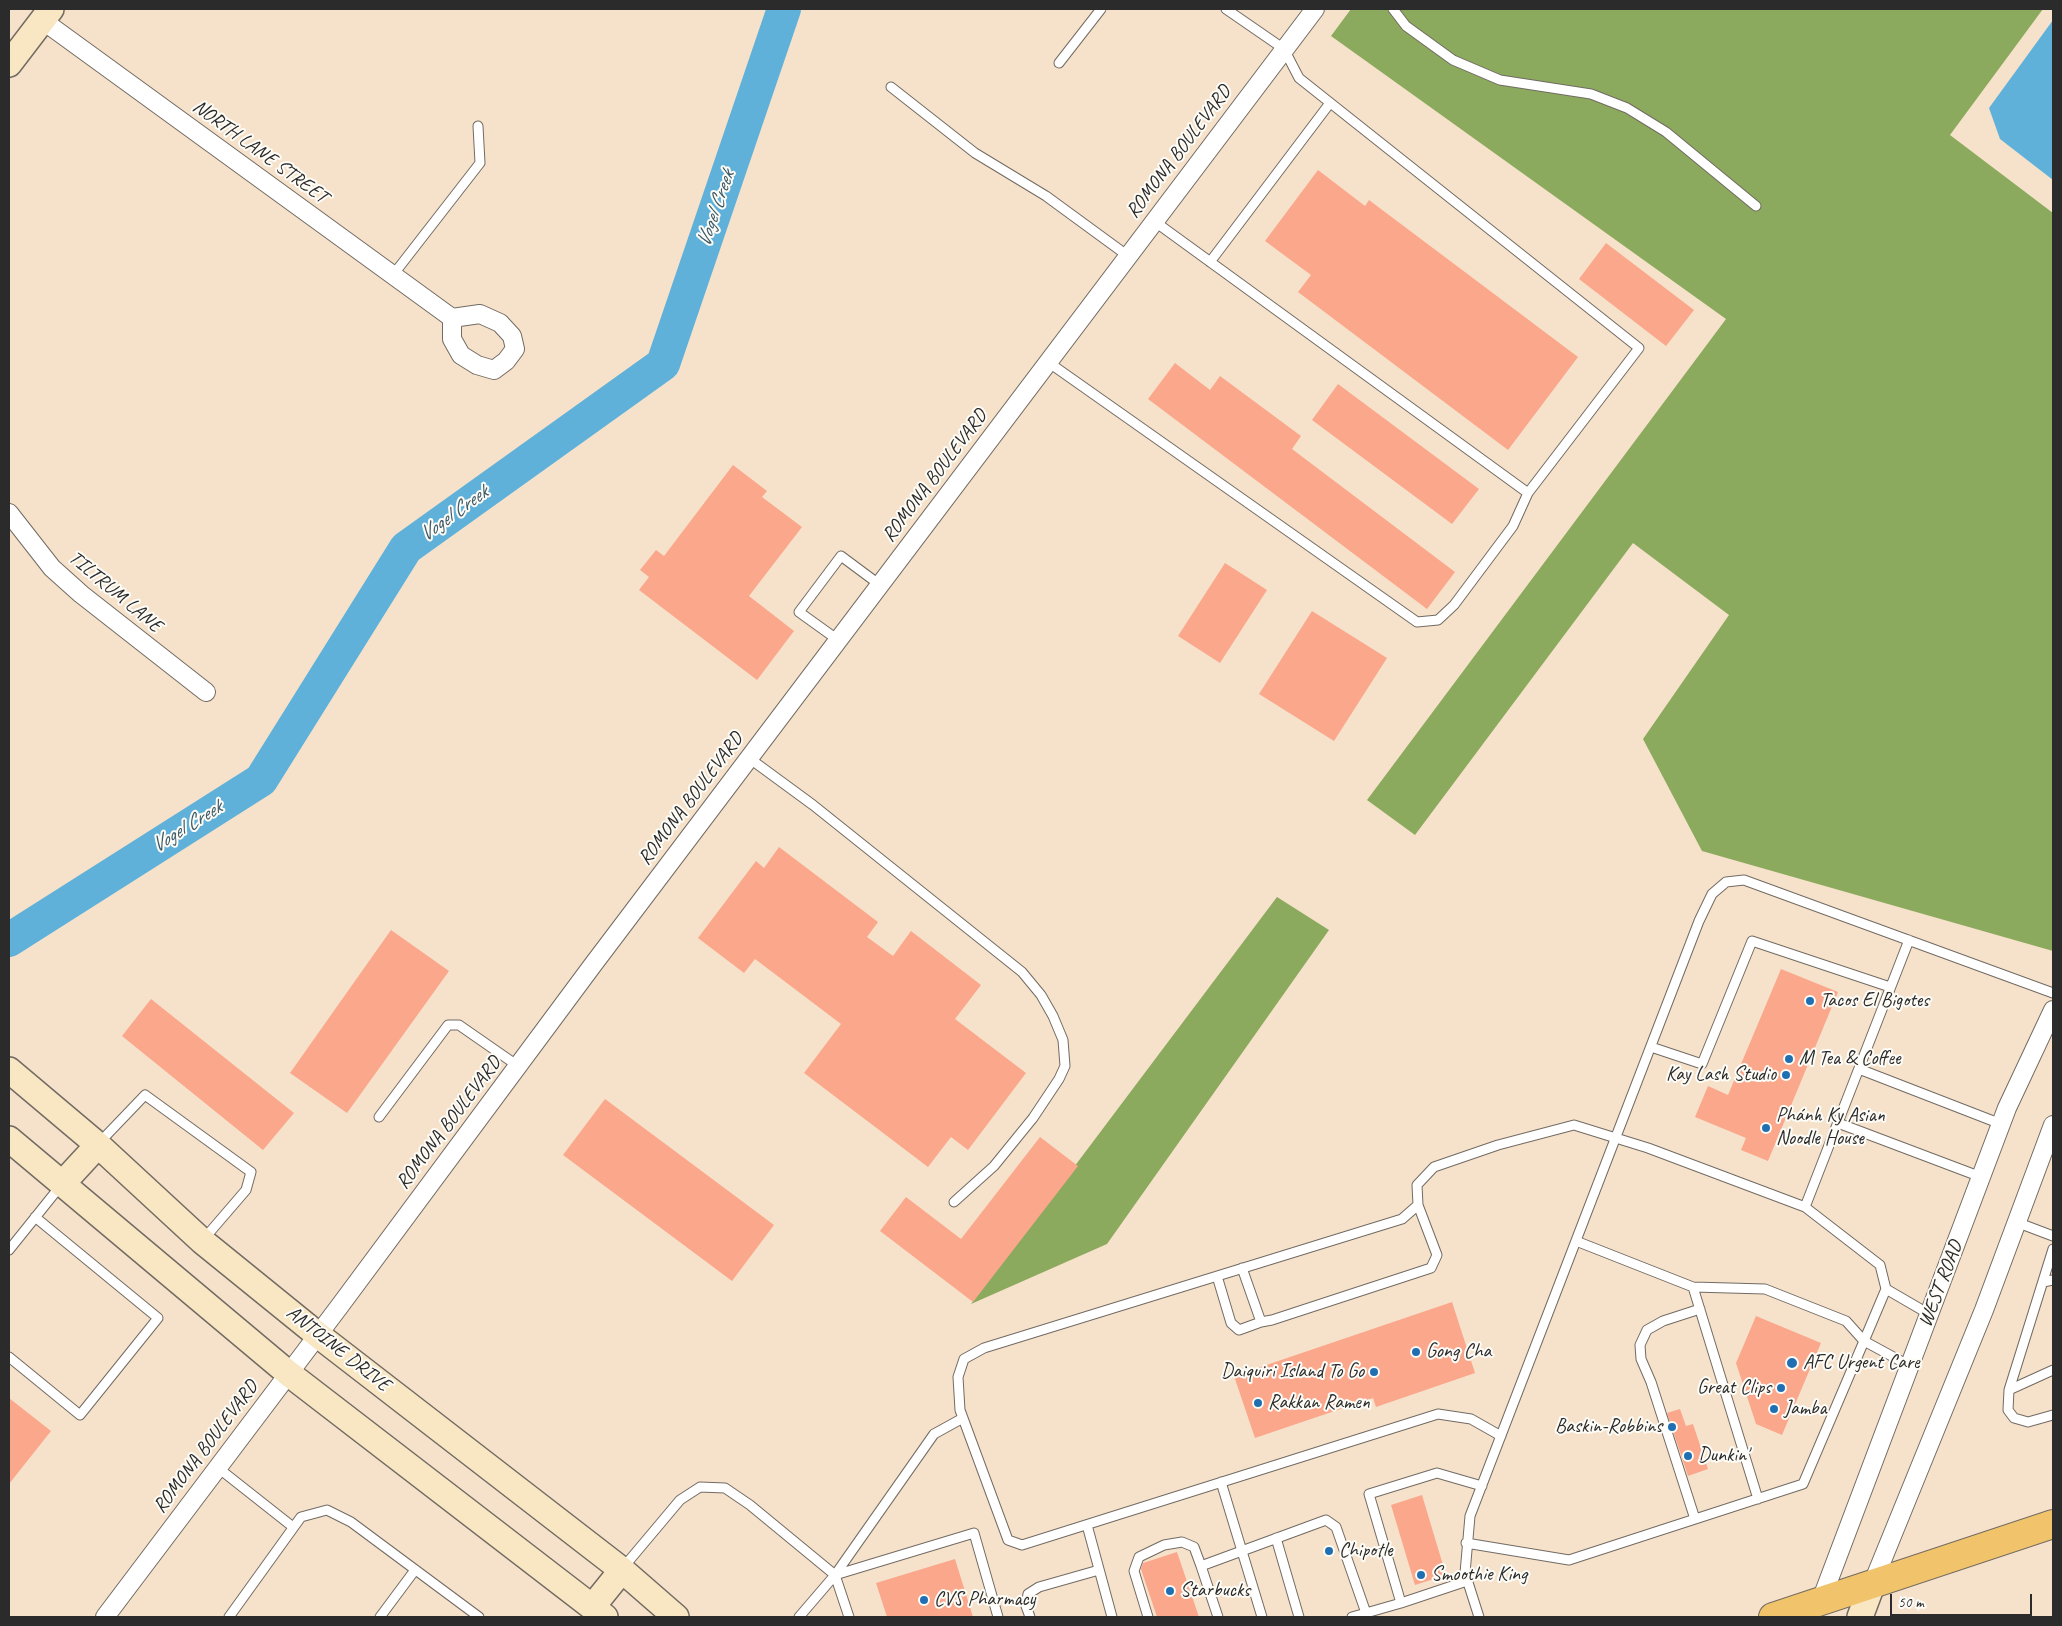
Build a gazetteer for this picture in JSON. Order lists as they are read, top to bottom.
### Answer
{
  "streets": {
    "main road": ["ANTOINE DRIVE"],
    "street": [
      "NORTH LANE STREET",
      "ROMONA BOULEVARD",
      "TILTRUM LANE",
      "WEST ROAD"
    ]
  },
  "crossings": [
    ["ROMONA BOULEVARD", "ANTOINE DRIVE"]
  ],
  "water": ["Vogel Creek"],
  "places": [
    "Tacos El Bigotes",
    "M Tea & Coffee",
    "Kay Lash Studio",
    "Phánh Ky Asian Noodle House",
    "Gong Cha",
    "AFC Urgent Care",
    "Daiquiri Island To Go",
    "Great Clips",
    "Rakkan Ramen",
    "Jamba",
    "Baskin-Robbins",
    "Dunkin'",
    "Chipotle",
    "Smoothie King",
    "Starbucks",
    "CVS Pharmacy"
  ],
  "scale_bar": "50 m"
}
